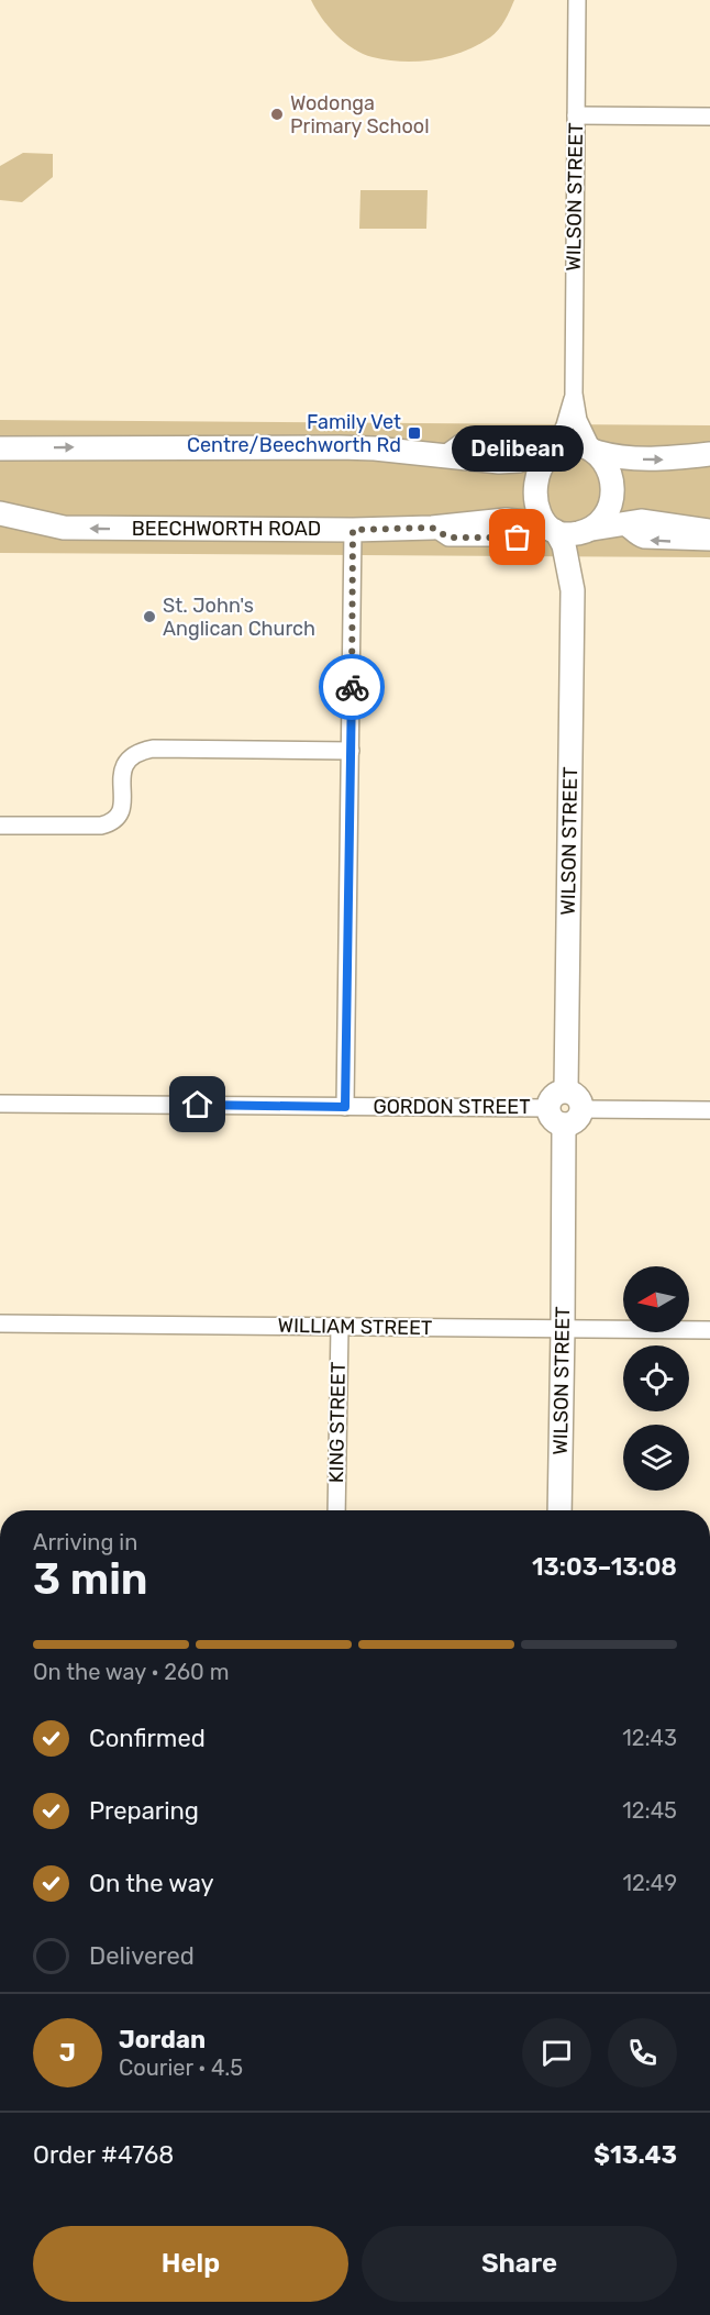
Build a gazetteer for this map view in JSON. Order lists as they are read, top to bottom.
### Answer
{
  "streets": {
    "main road": ["WILSON STREET", "BEECHWORTH ROAD"],
    "street": ["GORDON STREET", "WILLIAM STREET", "KING STREET"]
  },
  "crossings": [
    ["WILSON STREET", "BEECHWORTH ROAD"],
    ["WILSON STREET", "GORDON STREET"],
    ["WILSON STREET", "WILLIAM STREET"],
    ["WILLIAM STREET", "KING STREET"]
  ],
  "places": {
    "other": ["Wodonga Primary School", "Delibean", "St. John's Anglican Church"],
    "transit": ["Family Vet Centre/Beechworth Rd"]
  },
  "north": "left",
  "page": {
    "bubble": "Delibean",
    "heading": ["3 min", "Arriving in", "13:03–13:08"],
    "panel": [
      "Jordan",
      "Courier · 4.5",
      "Order #4768",
      "$13.43"
    ],
    "bar": "On the way · 260 m",
    "list": [
      ["Confirmed", "12:43"],
      ["Preparing", "12:45"],
      ["On the way", "12:49"],
      "Delivered"
    ],
    "round": "J",
    "buttons": ["Help", "Share"]
  }
}
